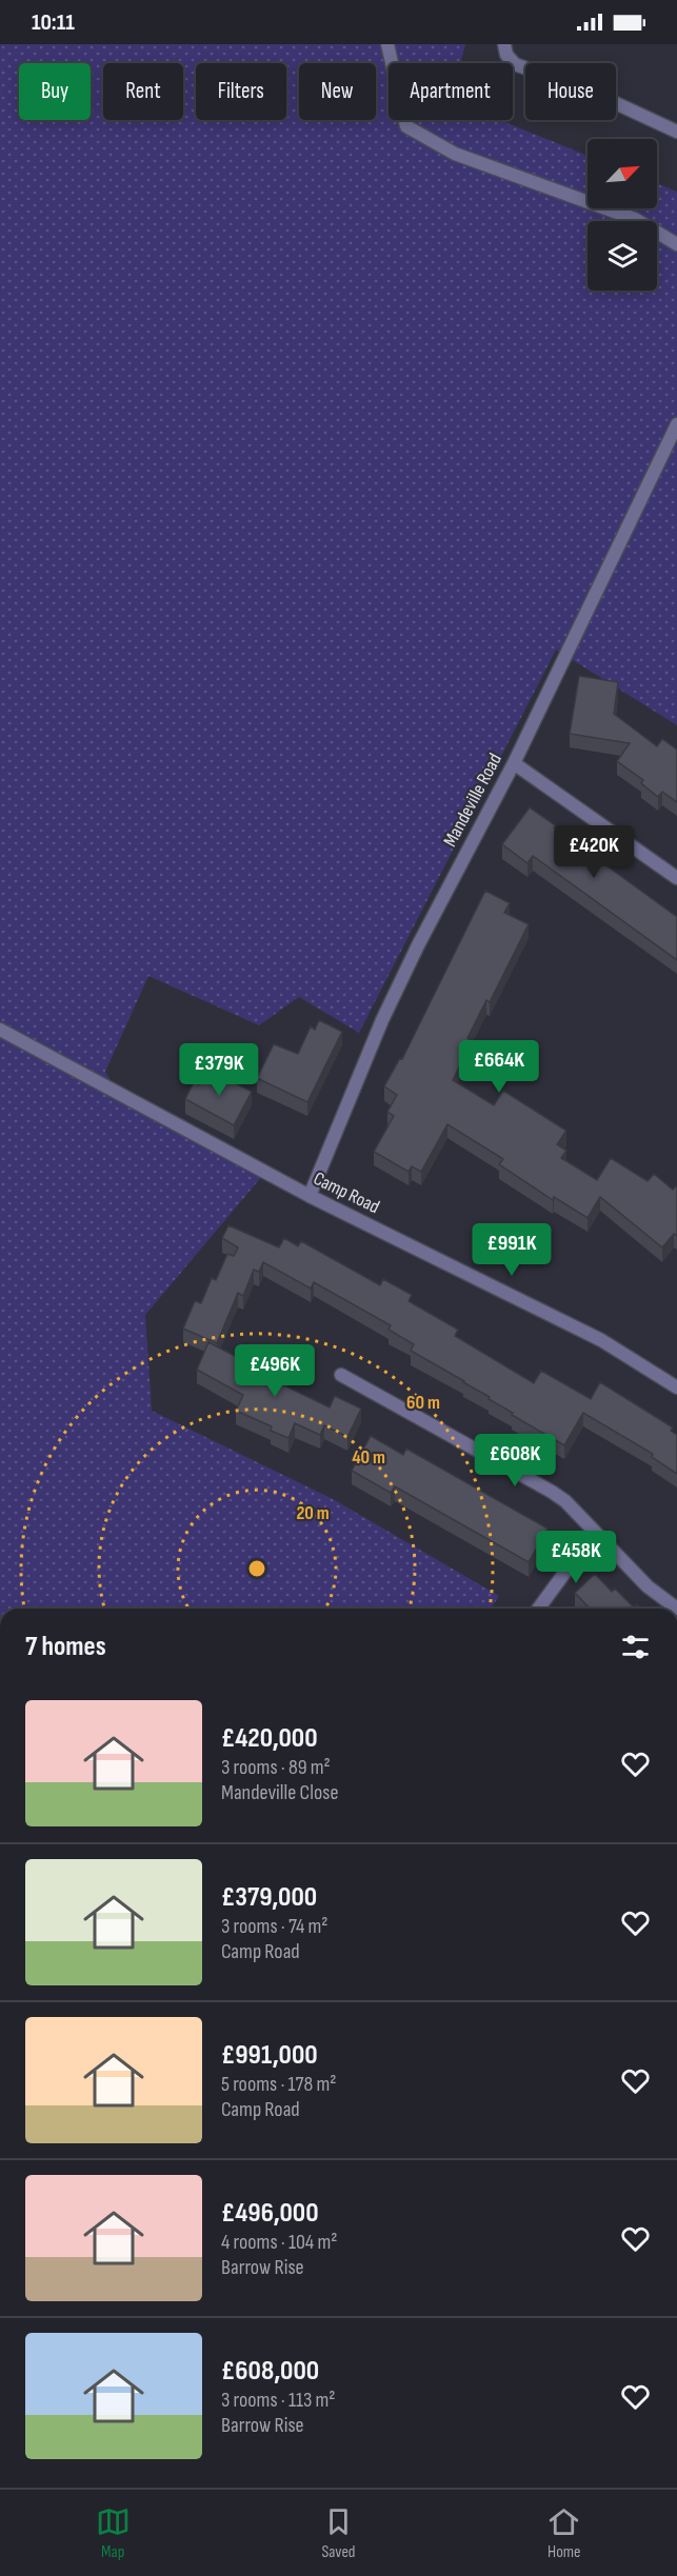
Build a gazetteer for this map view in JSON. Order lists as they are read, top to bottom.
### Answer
{
  "streets": {
    "street": ["Mandeville Road", "Camp Road"]
  },
  "crossings": [
    ["Mandeville Road", "Camp Road"]
  ],
  "north": "top right",
  "page": {
    "status": "10:11",
    "chip": [
      "Buy",
      "Rent",
      "Filters",
      "New",
      "Apartment",
      "House"
    ],
    "price": [
      "£420K",
      "£664K",
      "£379K",
      "£991K",
      "£496K",
      "£608K",
      "£458K"
    ],
    "heading": "7 homes",
    "list": [
      {
        "name": "£420,000",
        "note": "3 rooms · 89 m² · Mandeville Close"
      },
      {
        "name": "£379,000",
        "note": "3 rooms · 74 m² · Camp Road"
      },
      {
        "name": "£991,000",
        "note": "5 rooms · 178 m² · Camp Road"
      },
      {
        "name": "£496,000",
        "note": "4 rooms · 104 m² · Barrow Rise"
      },
      {
        "name": "£608,000",
        "note": "3 rooms · 113 m² · Barrow Rise"
      }
    ],
    "tabs": ["Map", "Saved", "Home"]
  },
  "rings": ["60 m", "40 m", "20 m"]
}
